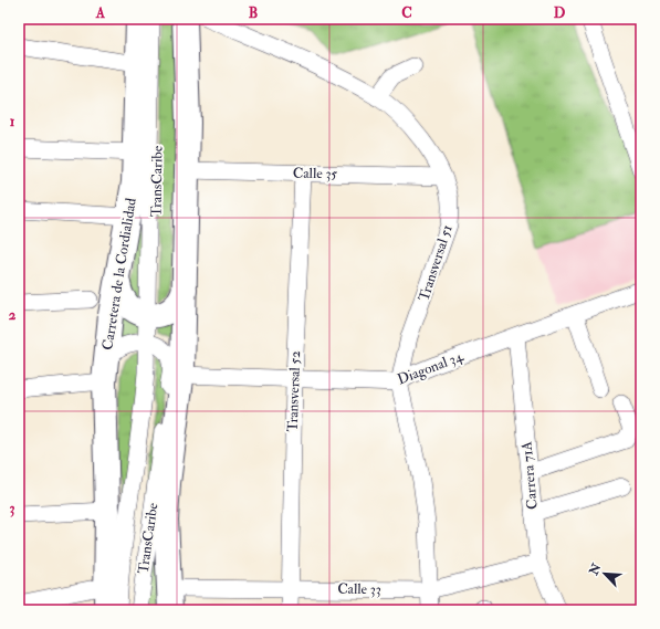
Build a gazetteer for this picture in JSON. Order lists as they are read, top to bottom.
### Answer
{
  "streets": {
    "highway": ["Carretera de la Cordialidad"],
    "street": [
      "Calle 35",
      "TransCaribe",
      "Transversal 51",
      "Diagonal 34",
      "Transversal 52",
      "Carrera 71A",
      "Calle 33"
    ]
  },
  "crossings": [
    ["Calle 35", "Transversal 51"],
    ["Calle 35", "Transversal 52"],
    ["Transversal 51", "Diagonal 34"],
    ["Transversal 51", "Calle 33"],
    ["Diagonal 34", "Transversal 52"],
    ["Diagonal 34", "Carrera 71A"],
    ["Transversal 52", "Calle 33"],
    ["Carrera 71A", "Calle 33"]
  ],
  "north": "top left",
  "grid": {
    "columns": [
      "A",
      "B",
      "C",
      "D"
    ],
    "rows": ["1", "2", "3"]
  }
}
